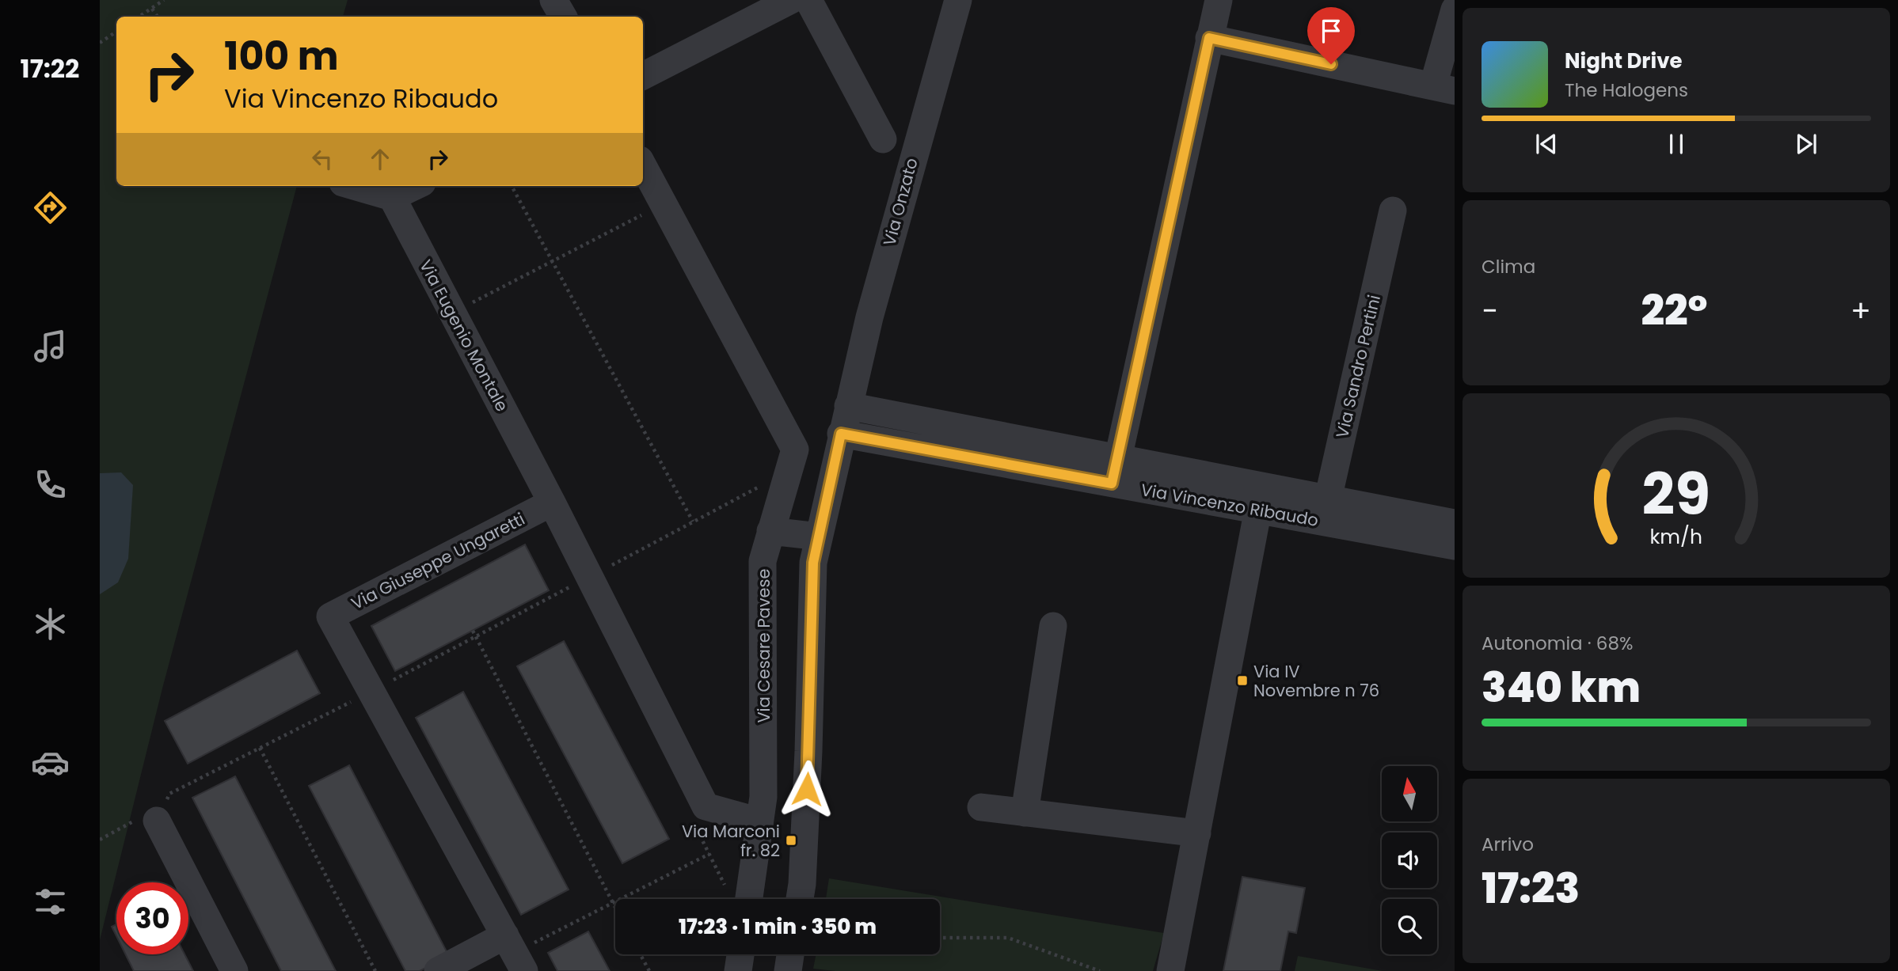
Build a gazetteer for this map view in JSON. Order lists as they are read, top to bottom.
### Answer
{
  "streets": {
    "street": [
      "Via Onzato",
      "Via Eugenio Montale",
      "Via Sandro Pertini",
      "Via Vincenzo Ribaudo",
      "Via Giuseppe Ungaretti",
      "Via Cesare Pavese"
    ]
  },
  "crossings": [
    ["Via Onzato", "Via Vincenzo Ribaudo"],
    ["Via Eugenio Montale", "Via Giuseppe Ungaretti"],
    ["Via Sandro Pertini", "Via Vincenzo Ribaudo"]
  ],
  "places": {
    "transit": ["Via IV Novembre n 76", "Via Marconi fr. 82"]
  },
  "north": "top",
  "page": {
    "tabs": "17:22",
    "turn": ["100 m", "Via Vincenzo Ribaudo"],
    "song": ["Night Drive", "The Halogens"],
    "tile": [
      "Clima",
      ["Autonomia · 68%", "340 km"],
      ["Arrivo", "17:23"]
    ],
    "heat": ["−", "22°", "+"],
    "limit": "30",
    "trip": "17:23 · 1 min · 350 m",
    "gauge": ["29", "km/h"]
  }
}
